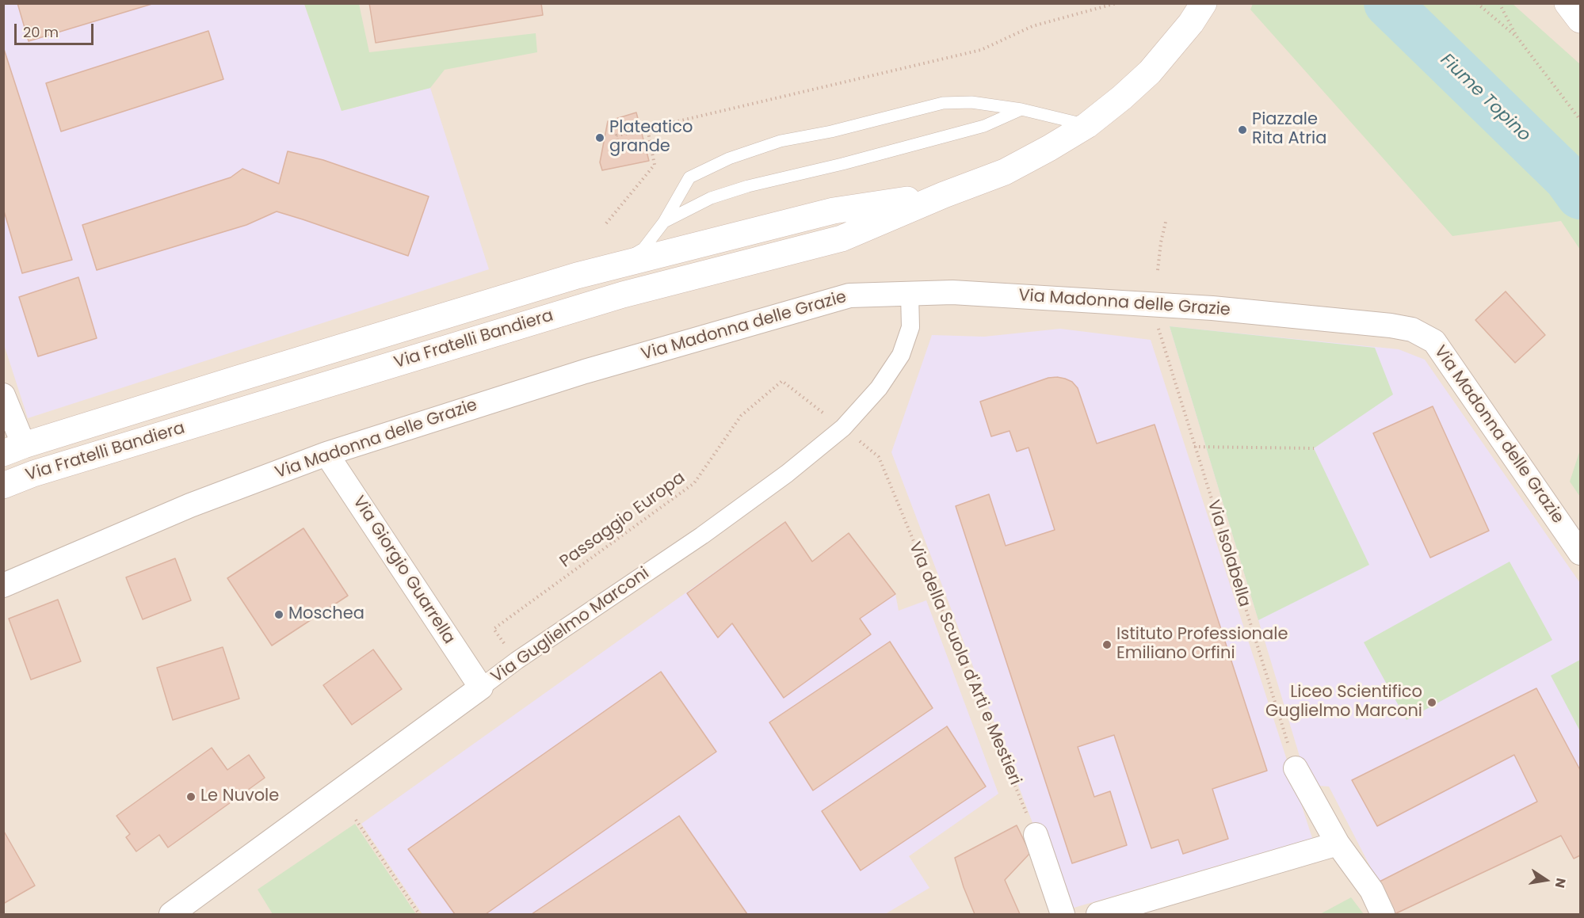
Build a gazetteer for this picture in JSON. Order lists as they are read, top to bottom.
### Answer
{
  "streets": {
    "main road": ["Via Fratelli Bandiera"],
    "street": ["Via Madonna delle Grazie", "Via Giorgio Guarrella", "Via Guglielmo Marconi"],
    "path": ["Passaggio Europa", "Via Isolabella", "Via della Scuola d'Arti e Mestieri"]
  },
  "crossings": [
    ["Via Madonna delle Grazie", "Via Giorgio Guarrella"],
    ["Via Madonna delle Grazie", "Via Guglielmo Marconi"],
    ["Passaggio Europa", "Via Guglielmo Marconi"],
    ["Passaggio Europa", "Via della Scuola d'Arti e Mestieri"],
    ["Via Giorgio Guarrella", "Via Guglielmo Marconi"],
    ["Via Guglielmo Marconi", "Via della Scuola d'Arti e Mestieri"]
  ],
  "water": ["Fiume Topino"],
  "places": [
    "Piazzale Rita Atria",
    "Plateatico grande",
    "Moschea",
    "Istituto Professionale Emiliano Orfini",
    "Liceo Scientifico Guglielmo Marconi",
    "Le Nuvole"
  ],
  "scale_bar": "20 m",
  "north": "right"
}
